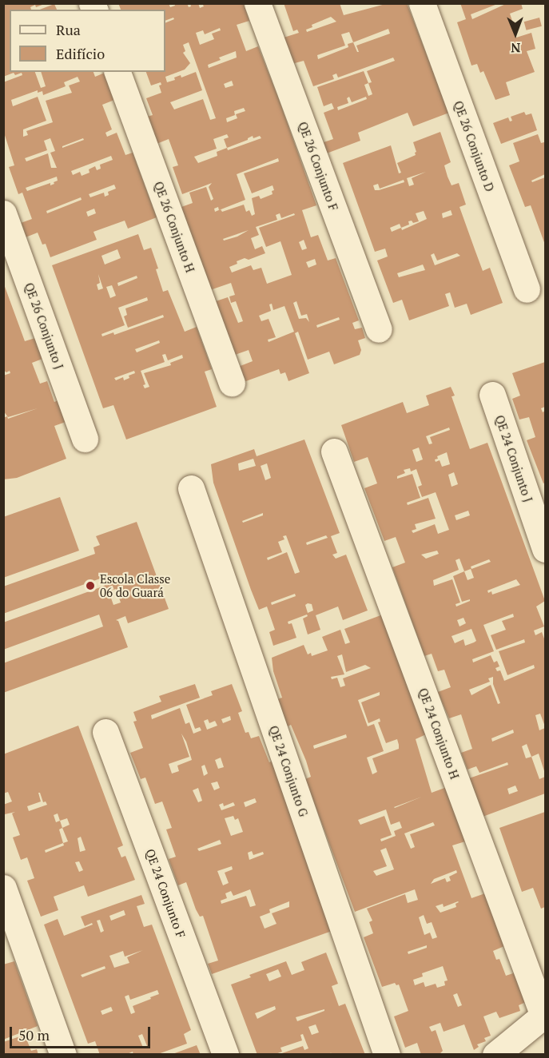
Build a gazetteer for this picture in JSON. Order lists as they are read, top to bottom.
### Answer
{
  "streets": {
    "street": [
      "QE 26 Conjunto D",
      "QE 26 Conjunto F",
      "QE 26 Conjunto H",
      "QE 26 Conjunto J",
      "QE 24 Conjunto J",
      "QE 24 Conjunto H",
      "QE 24 Conjunto G",
      "QE 24 Conjunto F"
    ]
  },
  "places": ["Escola Classe 06 do Guará"],
  "legend": ["Rua", "Edifício"],
  "scale_bar": "50 m",
  "north": "bottom"
}
